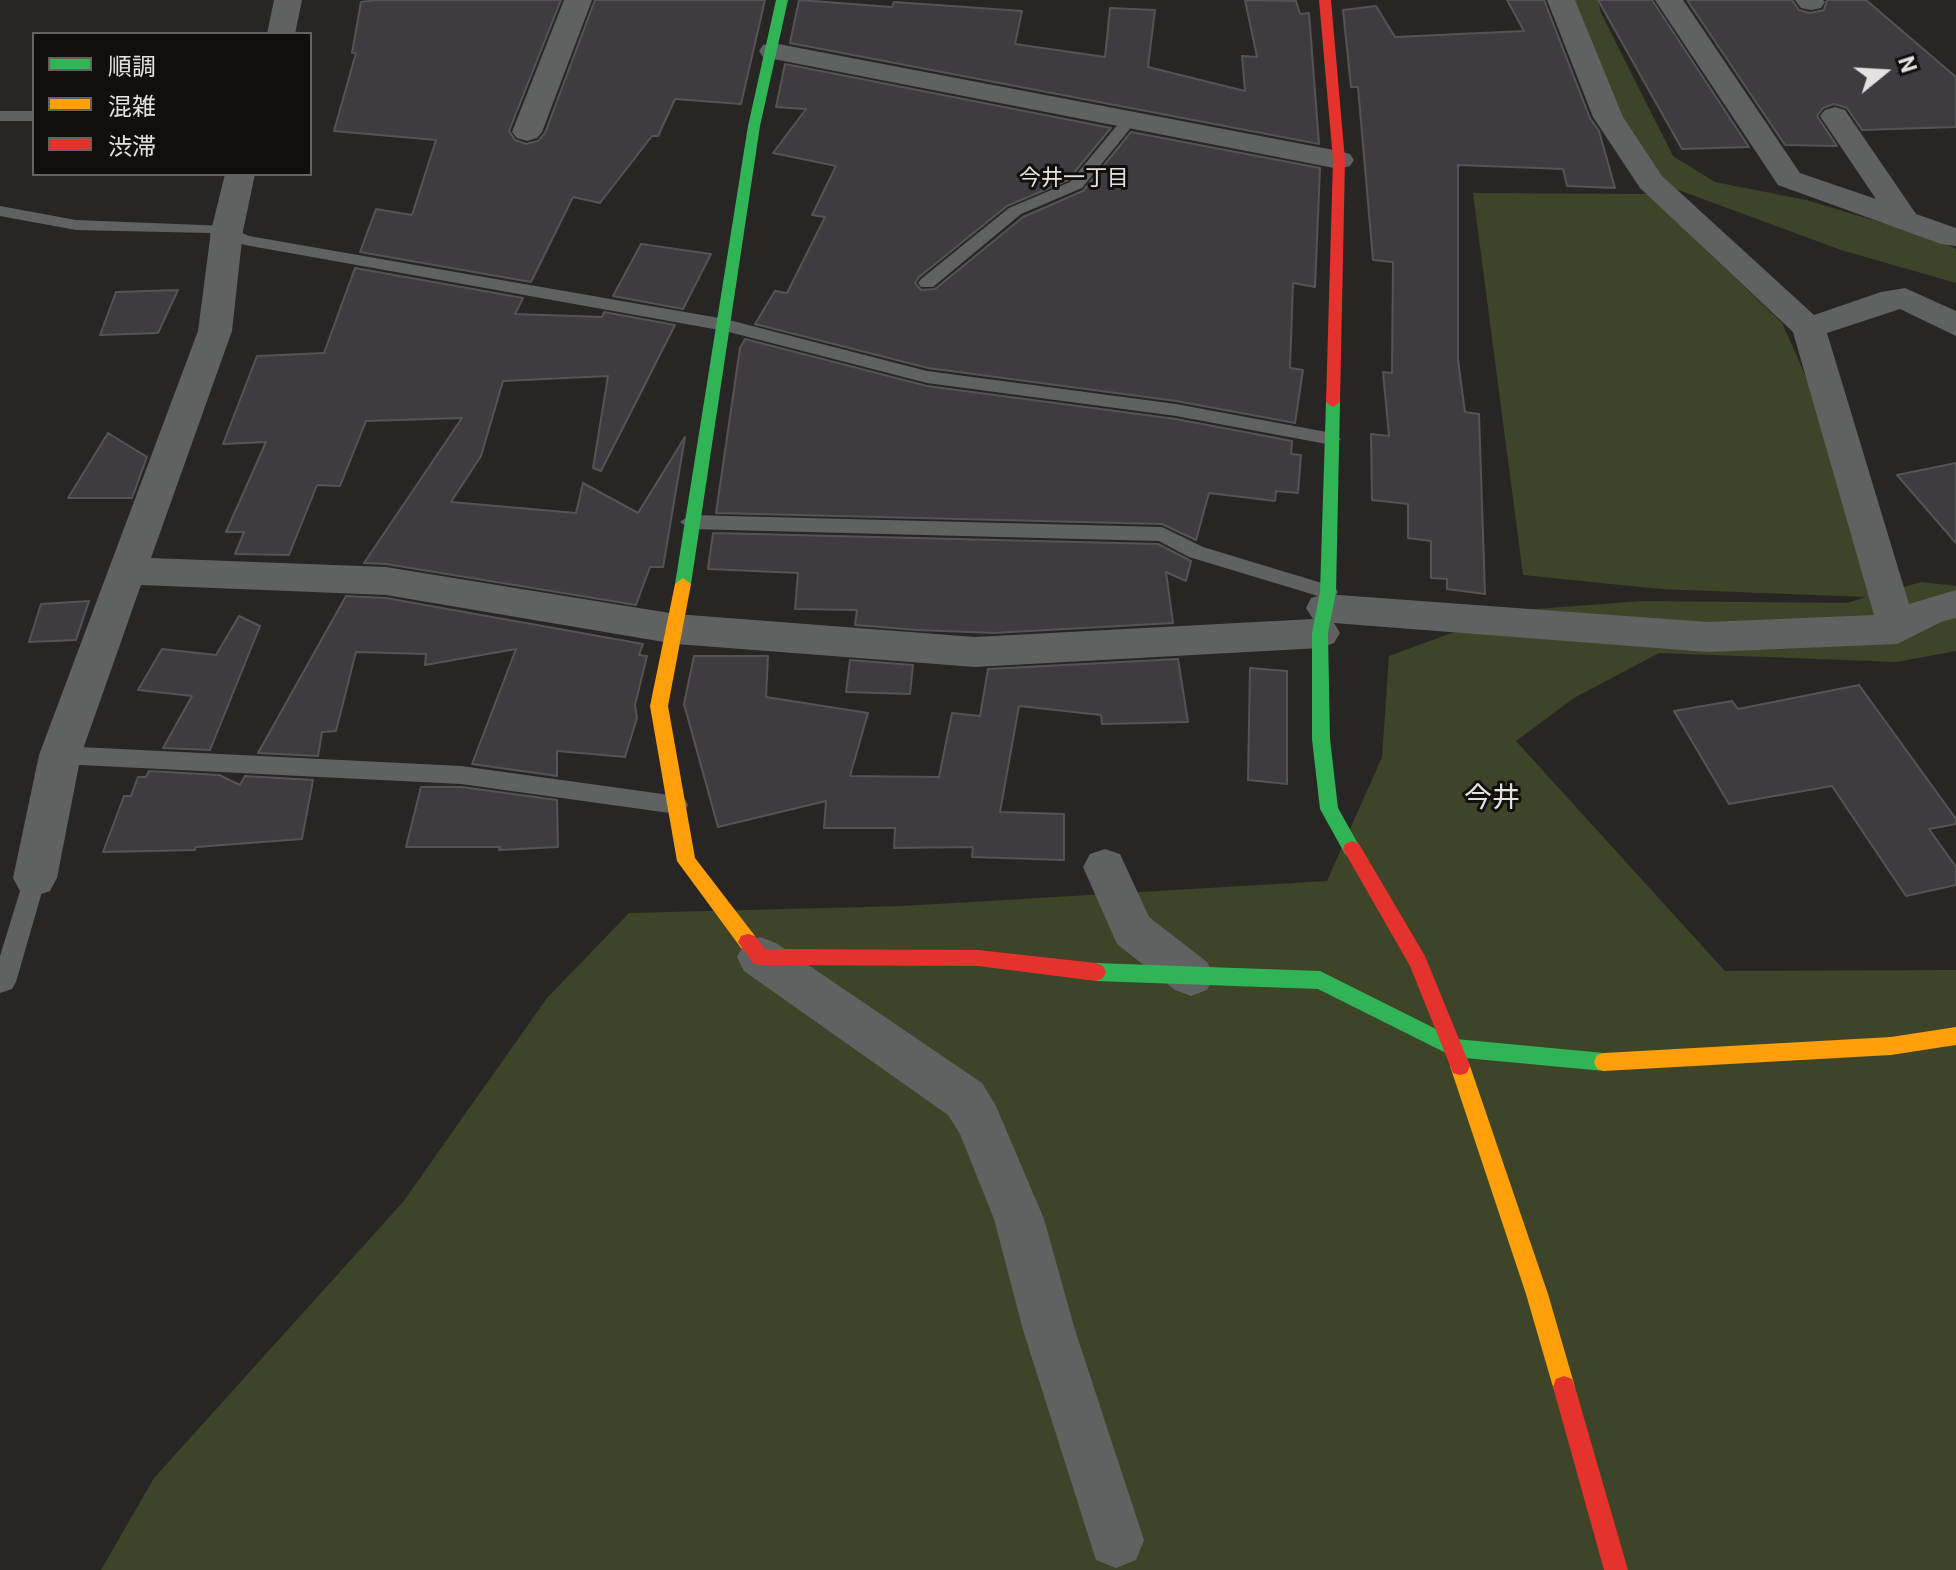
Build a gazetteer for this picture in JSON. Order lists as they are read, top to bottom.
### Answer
{
  "districts": ["今井一丁目", "今井"],
  "legend": ["順調", "混雑", "渋滞"],
  "north": "right"
}
